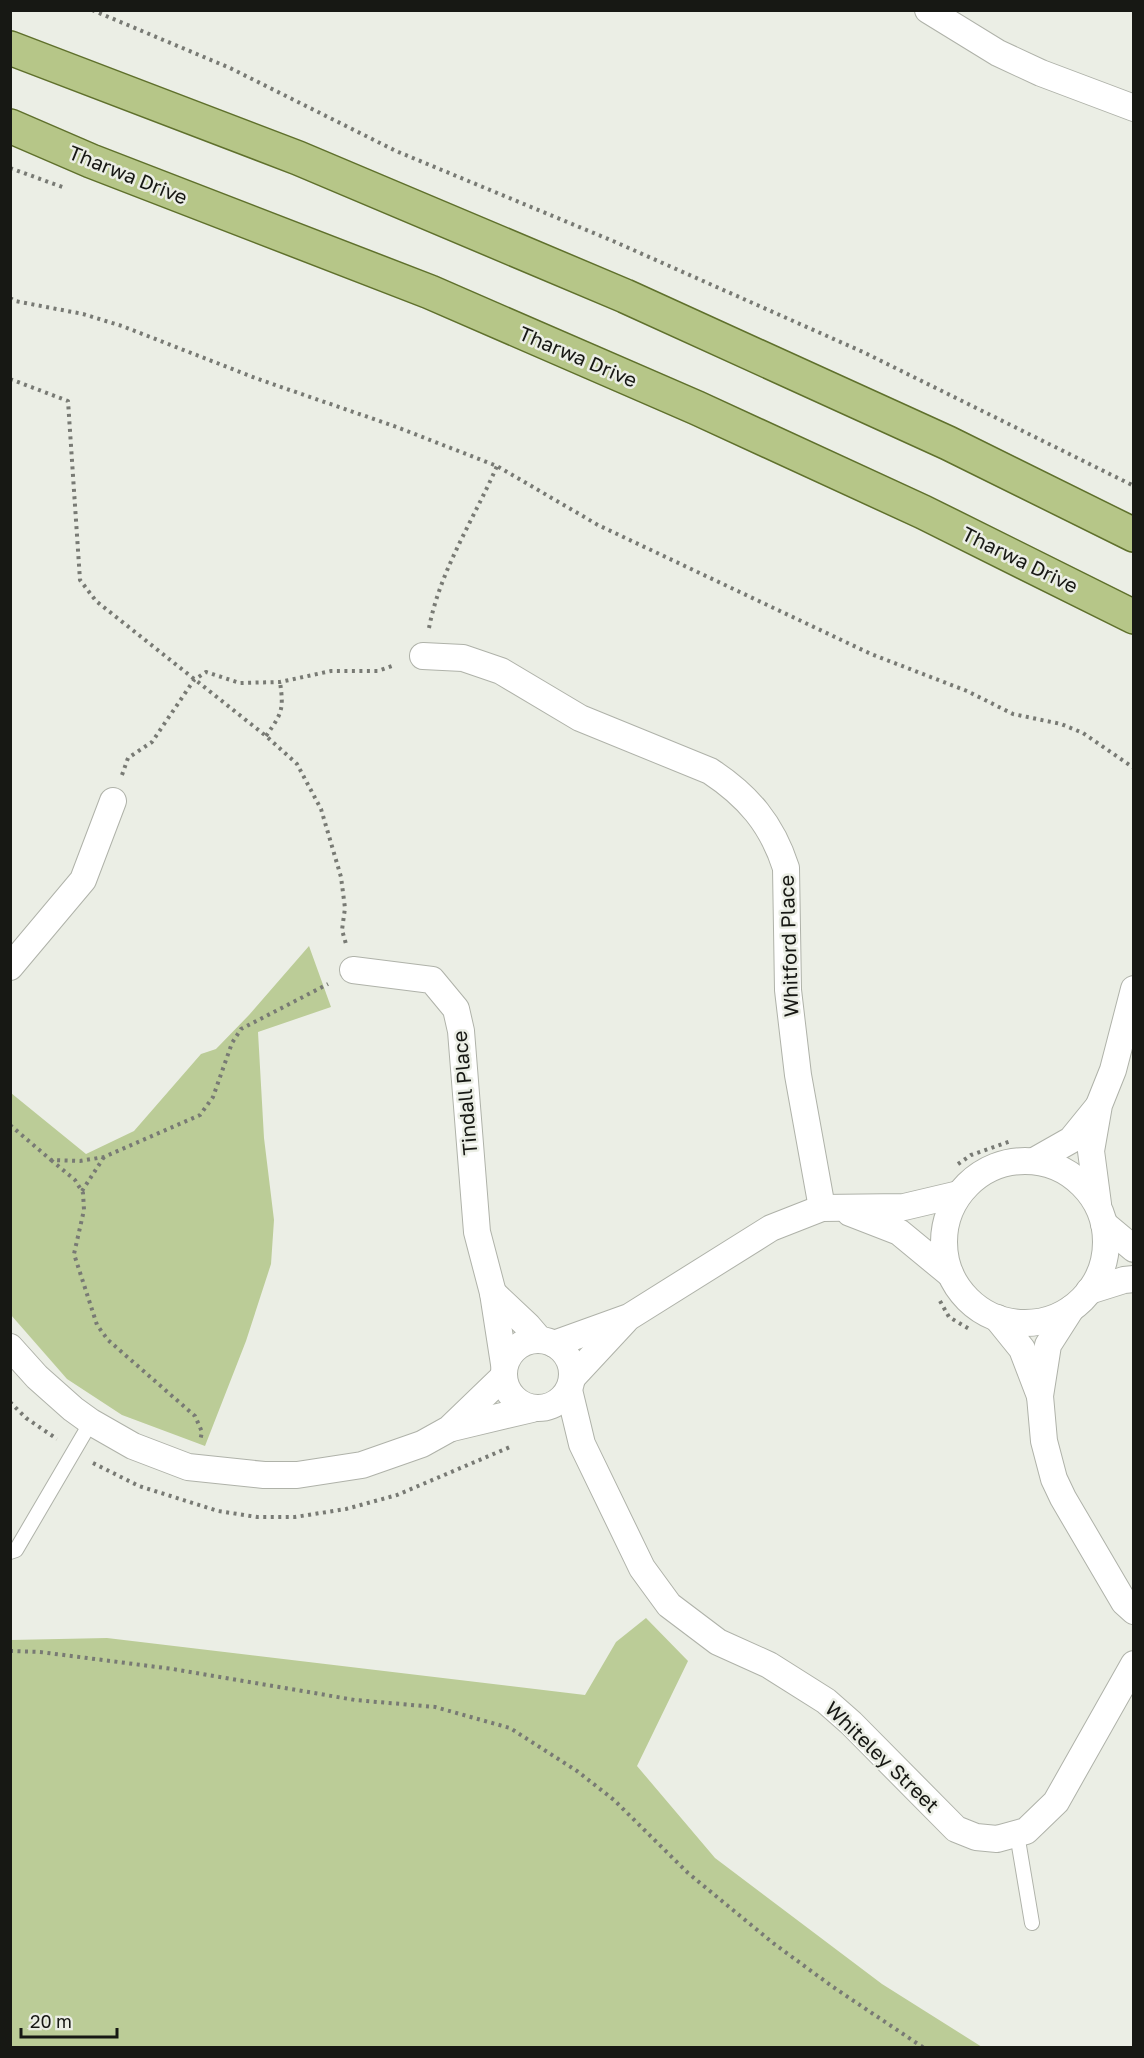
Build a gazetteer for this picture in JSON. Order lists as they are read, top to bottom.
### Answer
{
  "streets": {
    "main road": ["Tharwa Drive"],
    "street": ["Whitford Place", "Tindall Place", "Whiteley Street"]
  },
  "crossings": [
    ["Tindall Place", "Whiteley Street"]
  ],
  "scale_bar": "20 m"
}
